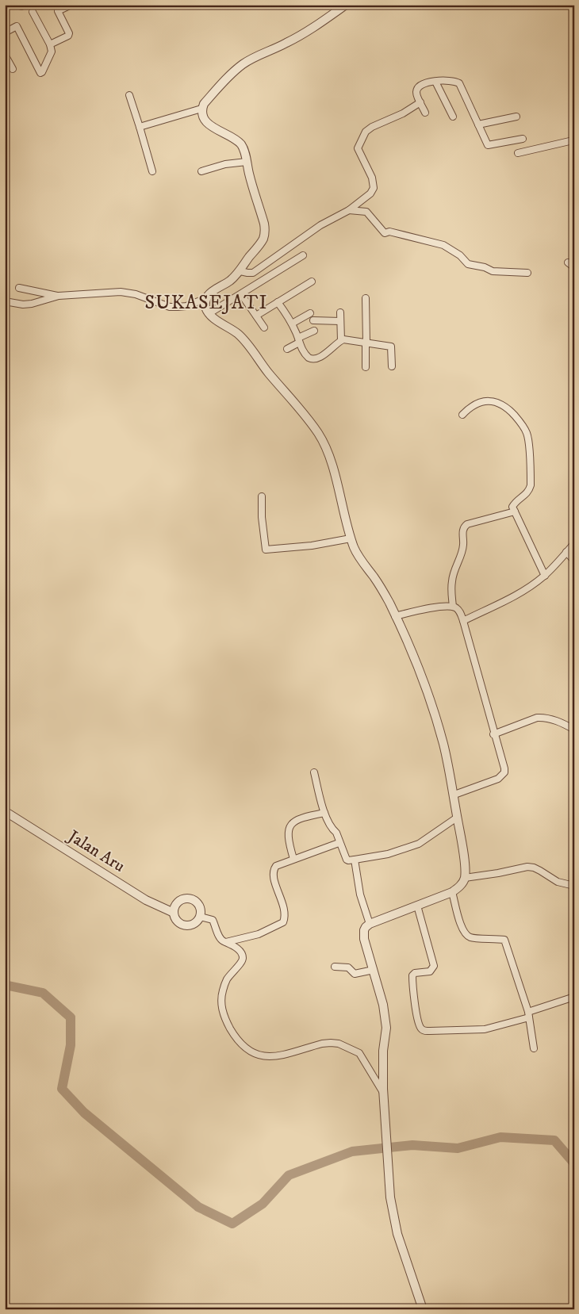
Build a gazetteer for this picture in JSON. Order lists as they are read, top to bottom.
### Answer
{
  "streets": {
    "street": ["Jalan Aru"]
  },
  "districts": ["SUKASEJATI"]
}
